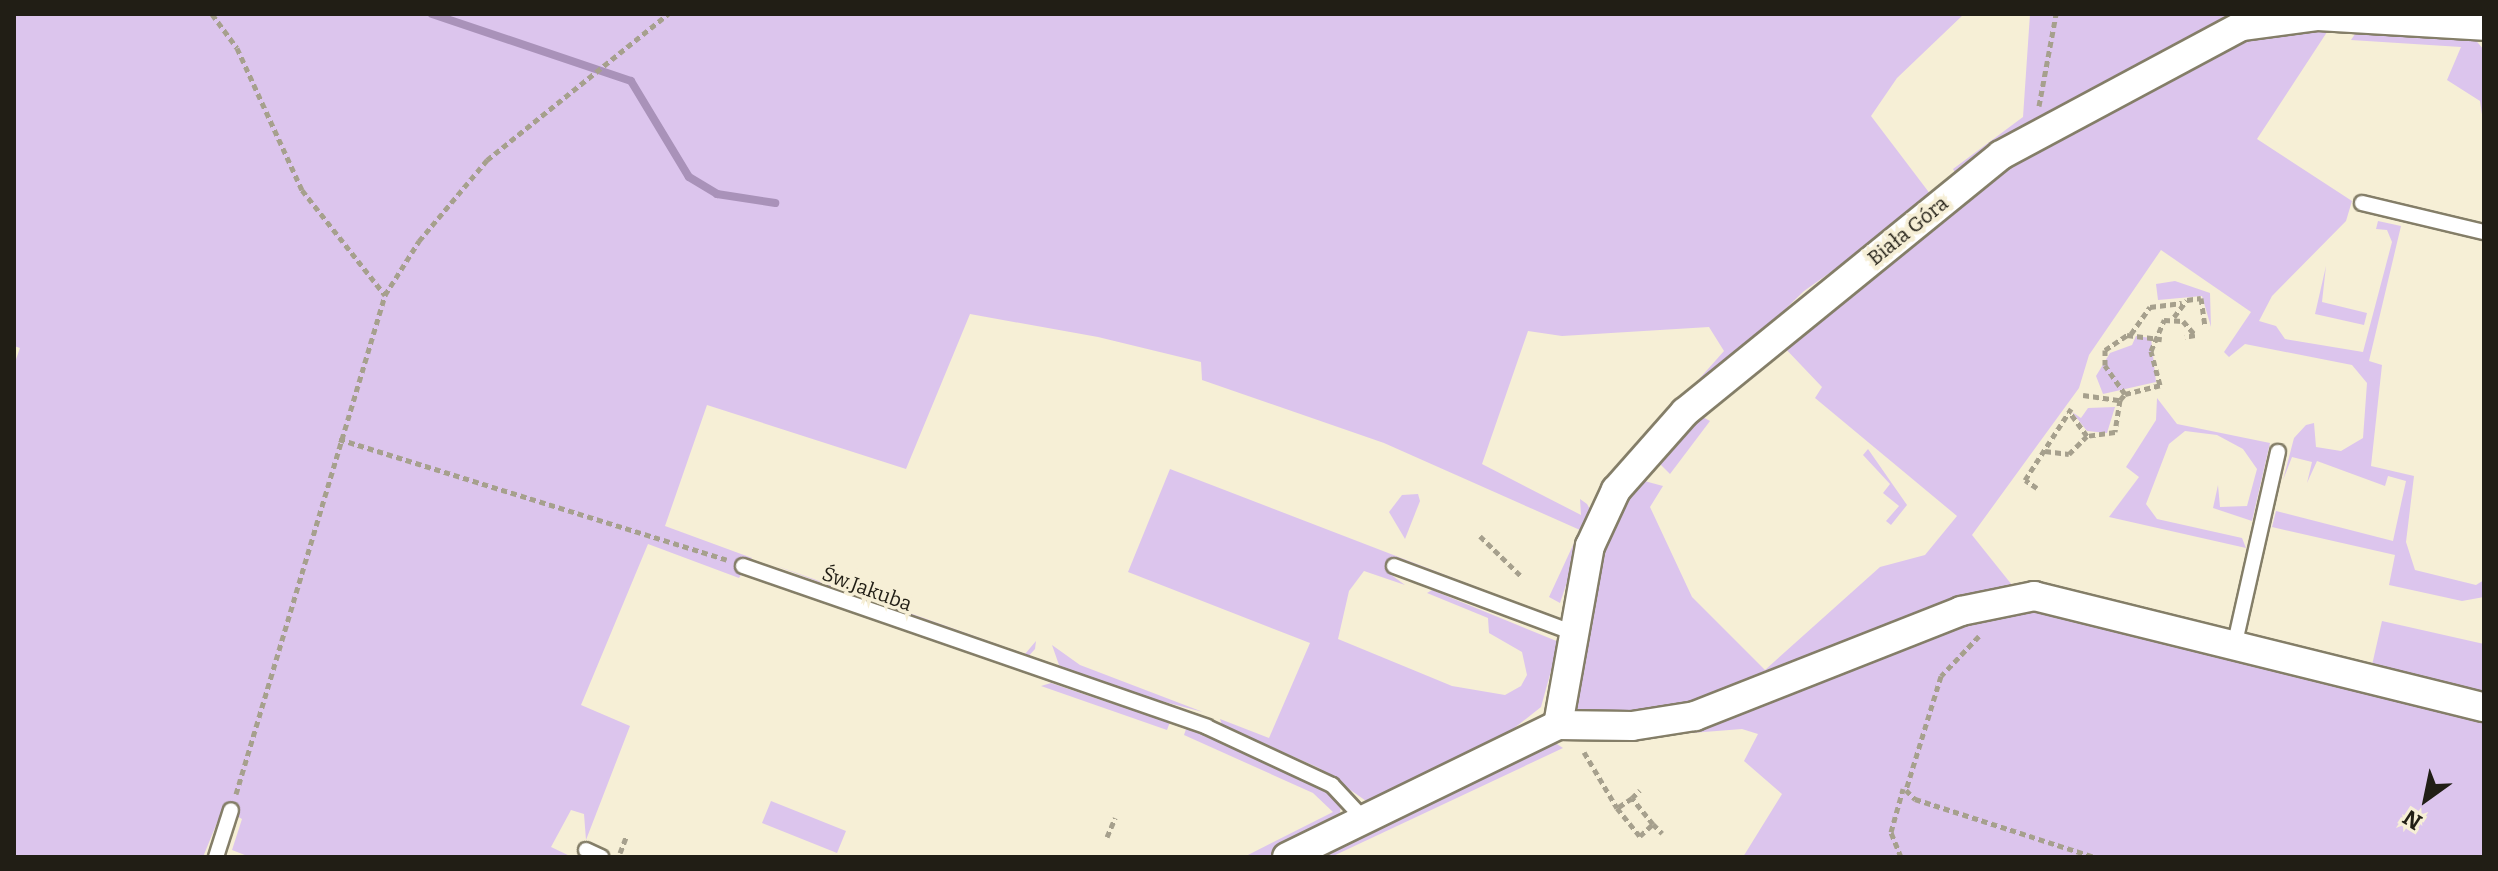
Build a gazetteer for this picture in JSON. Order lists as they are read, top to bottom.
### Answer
{
  "streets": {
    "street": ["Biała Góra"],
    "lane": ["Św.Jakuba"]
  },
  "north": "bottom left"
}
